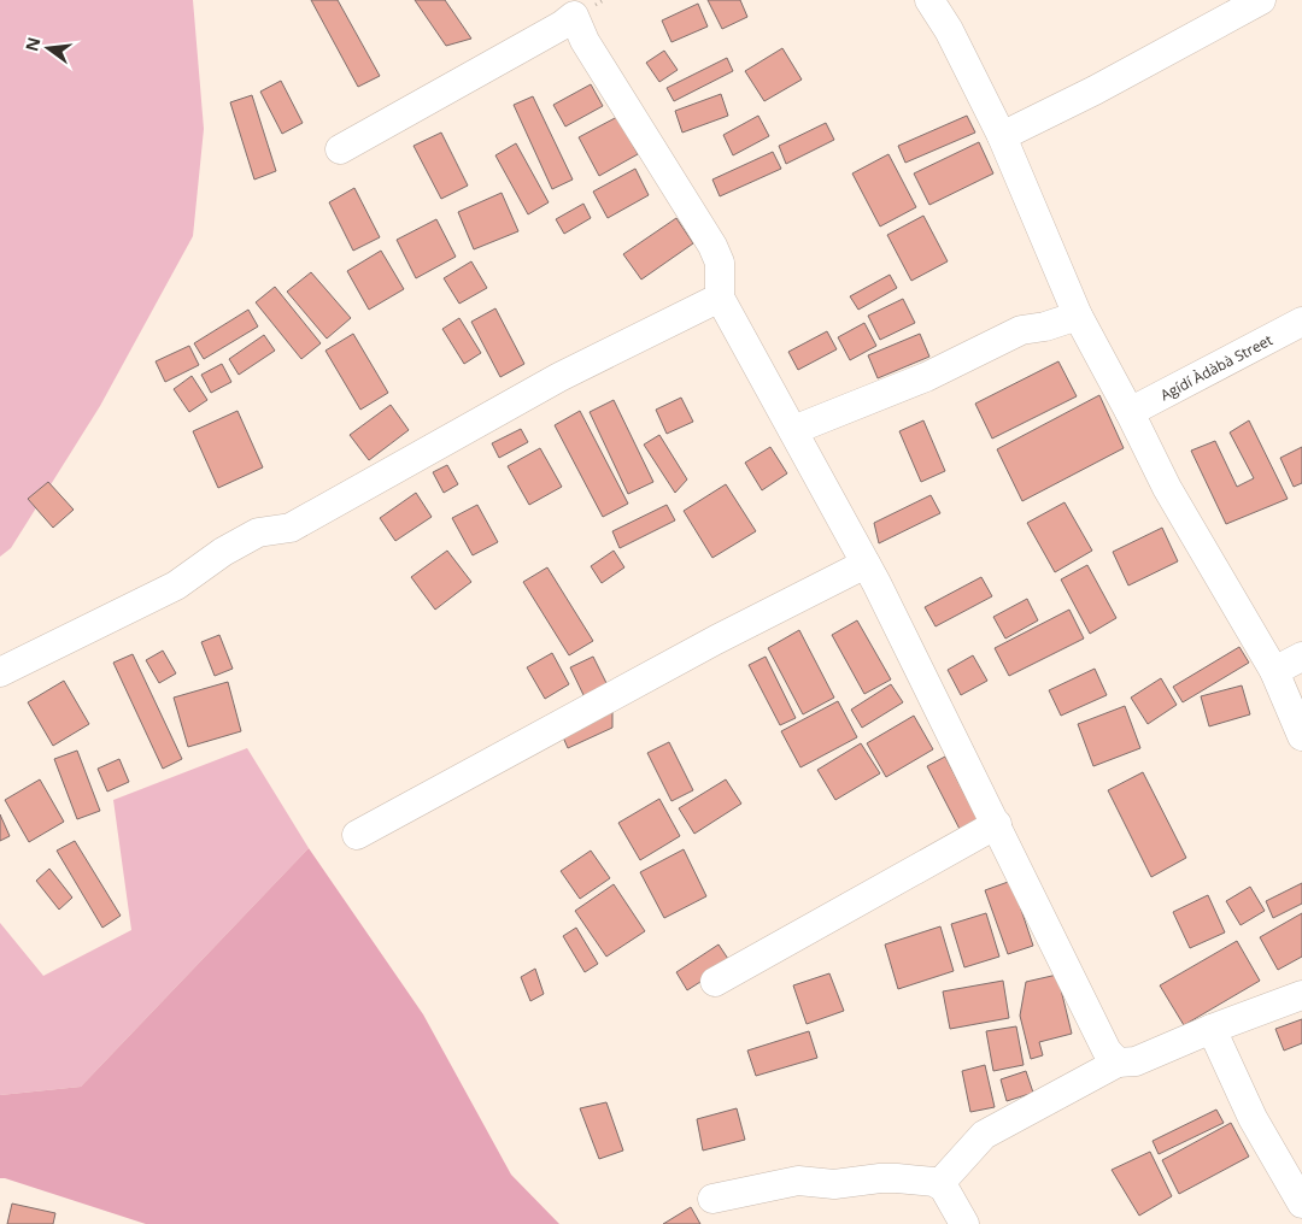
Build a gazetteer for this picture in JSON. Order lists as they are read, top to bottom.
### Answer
{
  "streets": {
    "street": ["Agídí Àdàbà Street"]
  },
  "north": "left"
}
